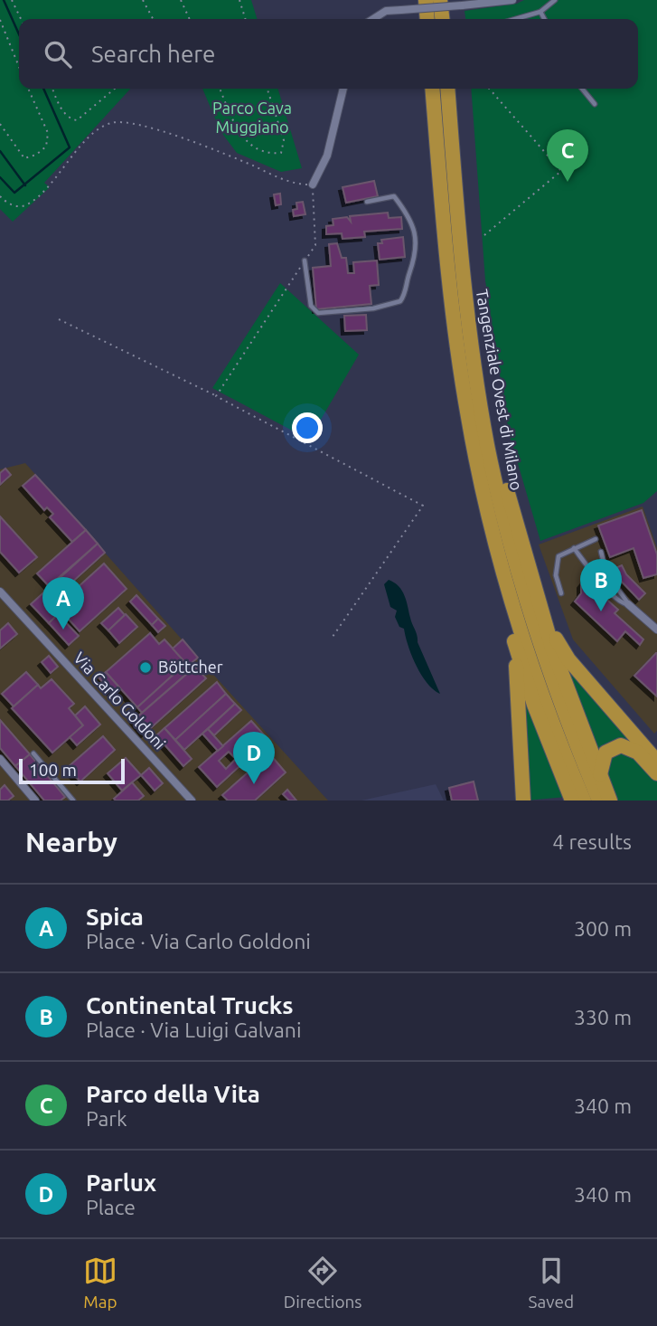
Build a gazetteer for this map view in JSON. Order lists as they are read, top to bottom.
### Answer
{
  "streets": {
    "highway": ["Tangenziale Ovest di Milano"],
    "street": ["Via Carlo Goldoni"]
  },
  "parks": ["Parco Cava Muggiano"],
  "places": ["Böttcher"],
  "scale_bar": "100 m",
  "page": {
    "search": "Search here",
    "pins": [
      "C",
      "B",
      "A",
      "D"
    ],
    "scale": "100 m",
    "heading": ["Nearby", "4 results"],
    "list": [
      {
        "mark": "A",
        "name": "Spica",
        "note": "Place · Via Carlo Goldoni",
        "value": "300 m"
      },
      {
        "mark": "B",
        "name": "Continental Trucks",
        "note": "Place · Via Luigi Galvani",
        "value": "330 m"
      },
      {
        "mark": "C",
        "name": "Parco della Vita",
        "note": "Park",
        "value": "340 m"
      },
      {
        "mark": "D",
        "name": "Parlux",
        "note": "Place",
        "value": "340 m"
      }
    ],
    "nav": ["Map", "Directions", "Saved"]
  }
}
